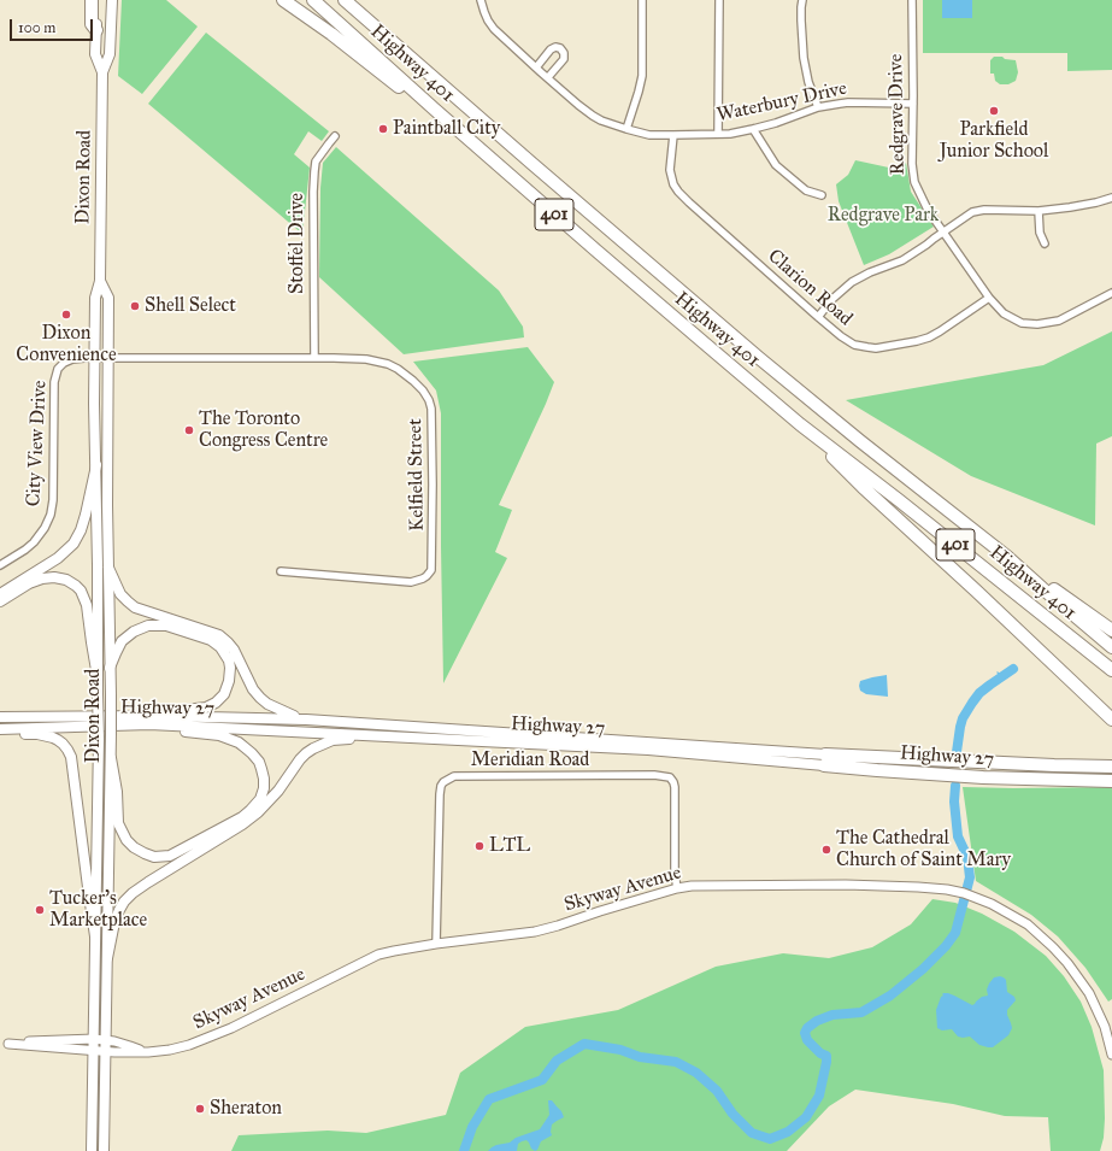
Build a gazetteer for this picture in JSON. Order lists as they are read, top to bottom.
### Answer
{
  "streets": {
    "highway": ["Highway 401", "401", "Highway 27"],
    "main road": ["Dixon Road"],
    "street": [
      "Waterbury Drive",
      "Redgrave Drive",
      "Stoffel Drive",
      "Clarion Road",
      "City View Drive",
      "Kelfield Street",
      "Meridian Road",
      "Skyway Avenue"
    ]
  },
  "crossings": [
    ["Waterbury Drive", "Redgrave Drive"],
    ["Waterbury Drive", "Clarion Road"],
    ["Redgrave Drive", "Clarion Road"],
    ["Dixon Road", "City View Drive"],
    ["Dixon Road", "Kelfield Street"],
    ["Dixon Road", "Skyway Avenue"],
    ["Stoffel Drive", "Kelfield Street"],
    ["City View Drive", "Kelfield Street"],
    ["Meridian Road", "Skyway Avenue"]
  ],
  "parks": ["Redgrave Park"],
  "places": [
    "Parkfield Junior School",
    "Paintball City",
    "Shell Select",
    "Dixon Convenience",
    "The Toronto Congress Centre",
    "LTL",
    "The Cathedral Church of Saint Mary",
    "Tucker's Marketplace",
    "Sheraton"
  ],
  "scale_bar": "100 m"
}
